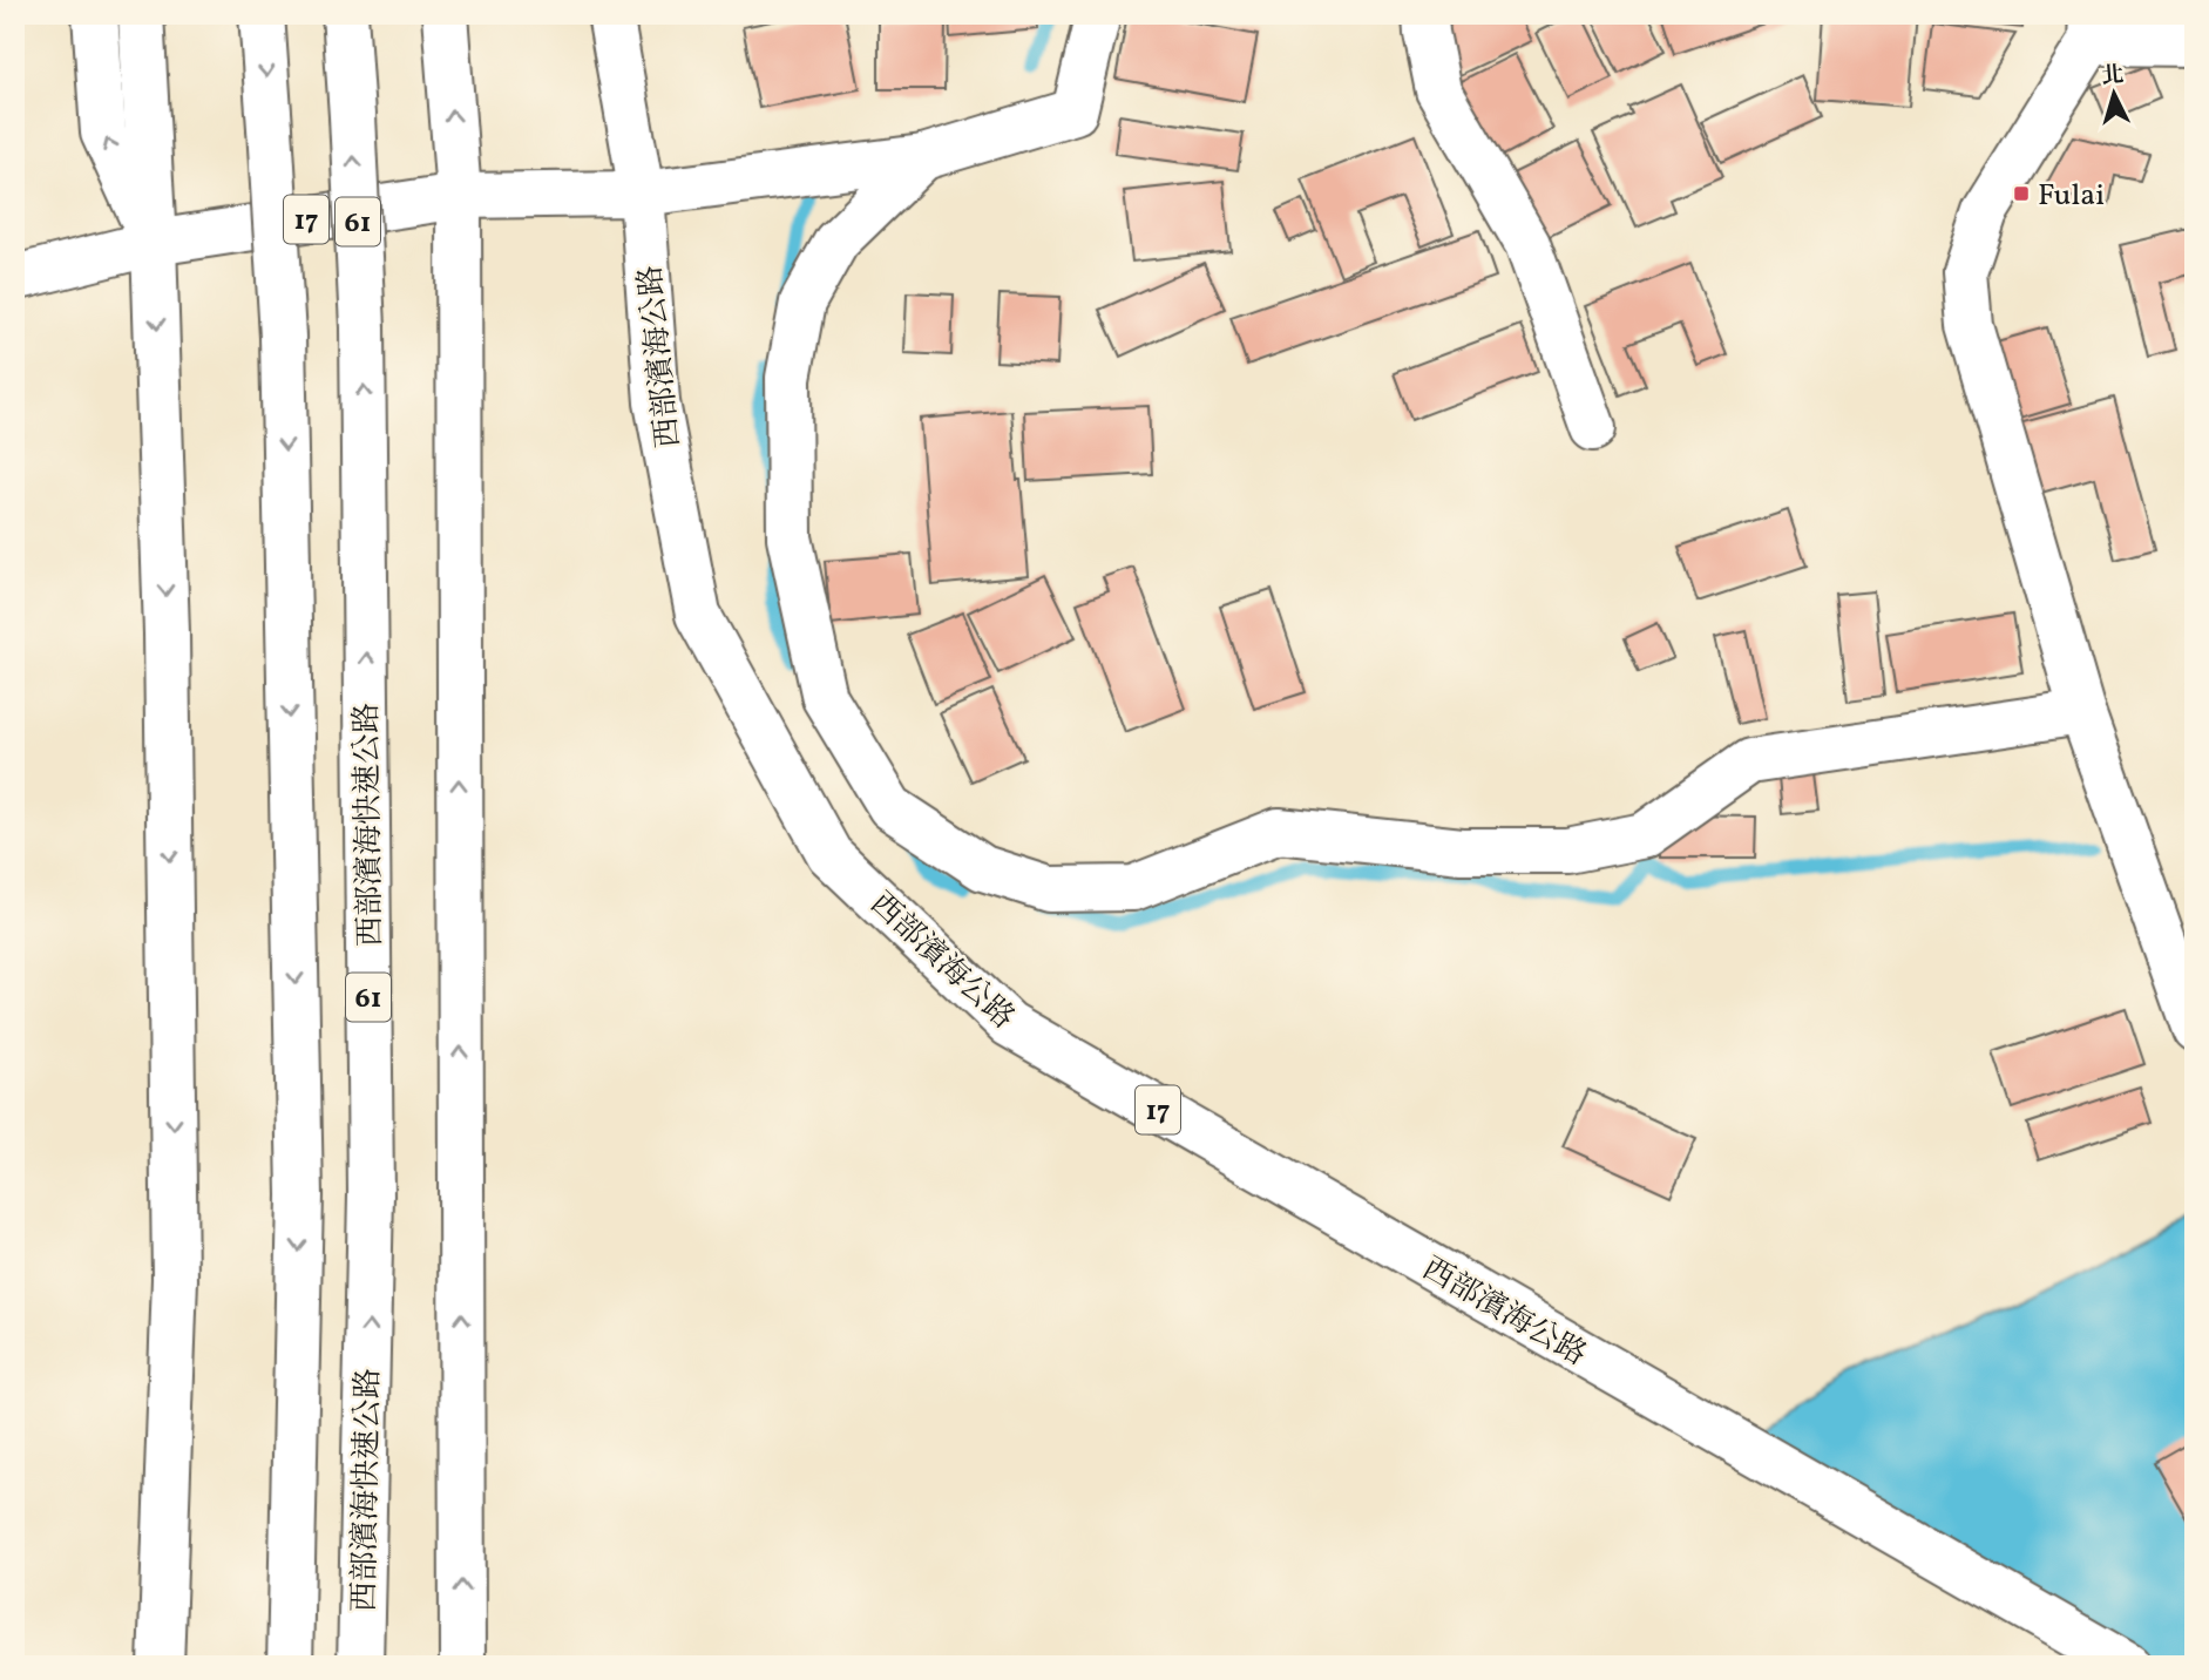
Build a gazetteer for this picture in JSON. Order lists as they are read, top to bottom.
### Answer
{
  "streets": {
    "main road": [
      "17",
      "61",
      "西部濱海公路",
      "西部濱海快速公路"
    ]
  },
  "crossings": [
    ["17", "西部濱海公路"]
  ],
  "places": {
    "transit": ["Fulai"]
  },
  "north": "top"
}
